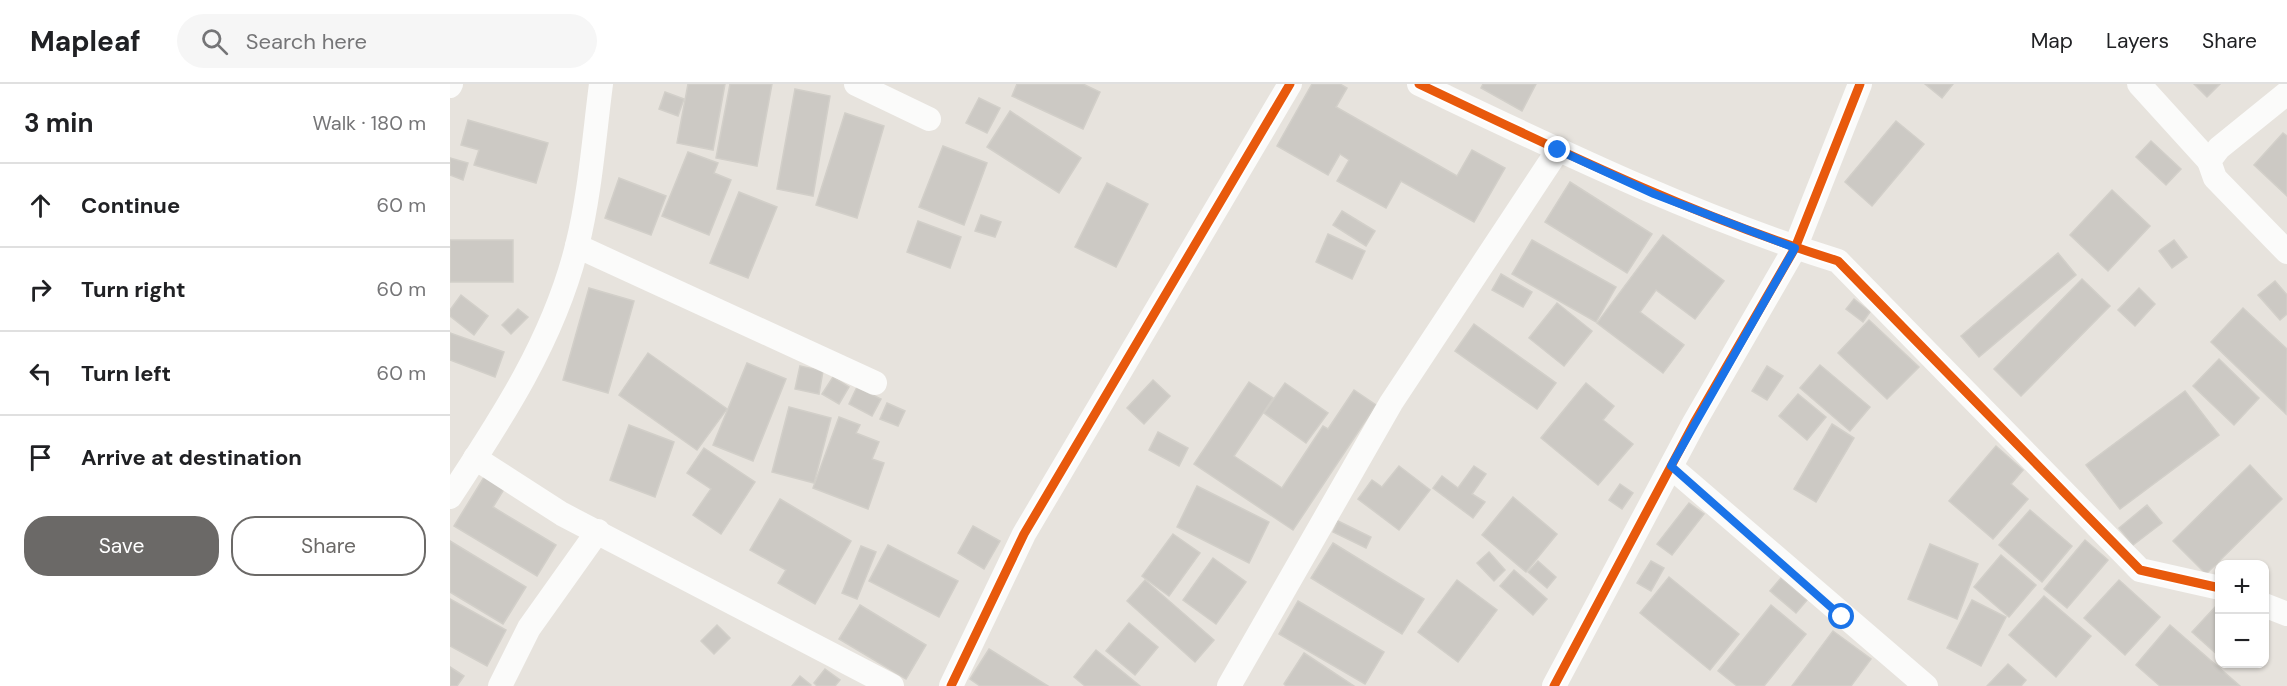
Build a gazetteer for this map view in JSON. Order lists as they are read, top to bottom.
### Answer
{
  "page": {
    "header": "Mapleaf",
    "search": "Search here",
    "nav": ["Map", "Layers", "Share"],
    "heading": ["3 min", "Walk · 180 m"],
    "list": [
      ["Continue", "60 m"],
      ["Turn right", "60 m"],
      ["Turn left", "60 m"],
      "Arrive at destination"
    ],
    "buttons": ["Save", "Share"],
    "map_buttons": ["+", "−"]
  }
}
